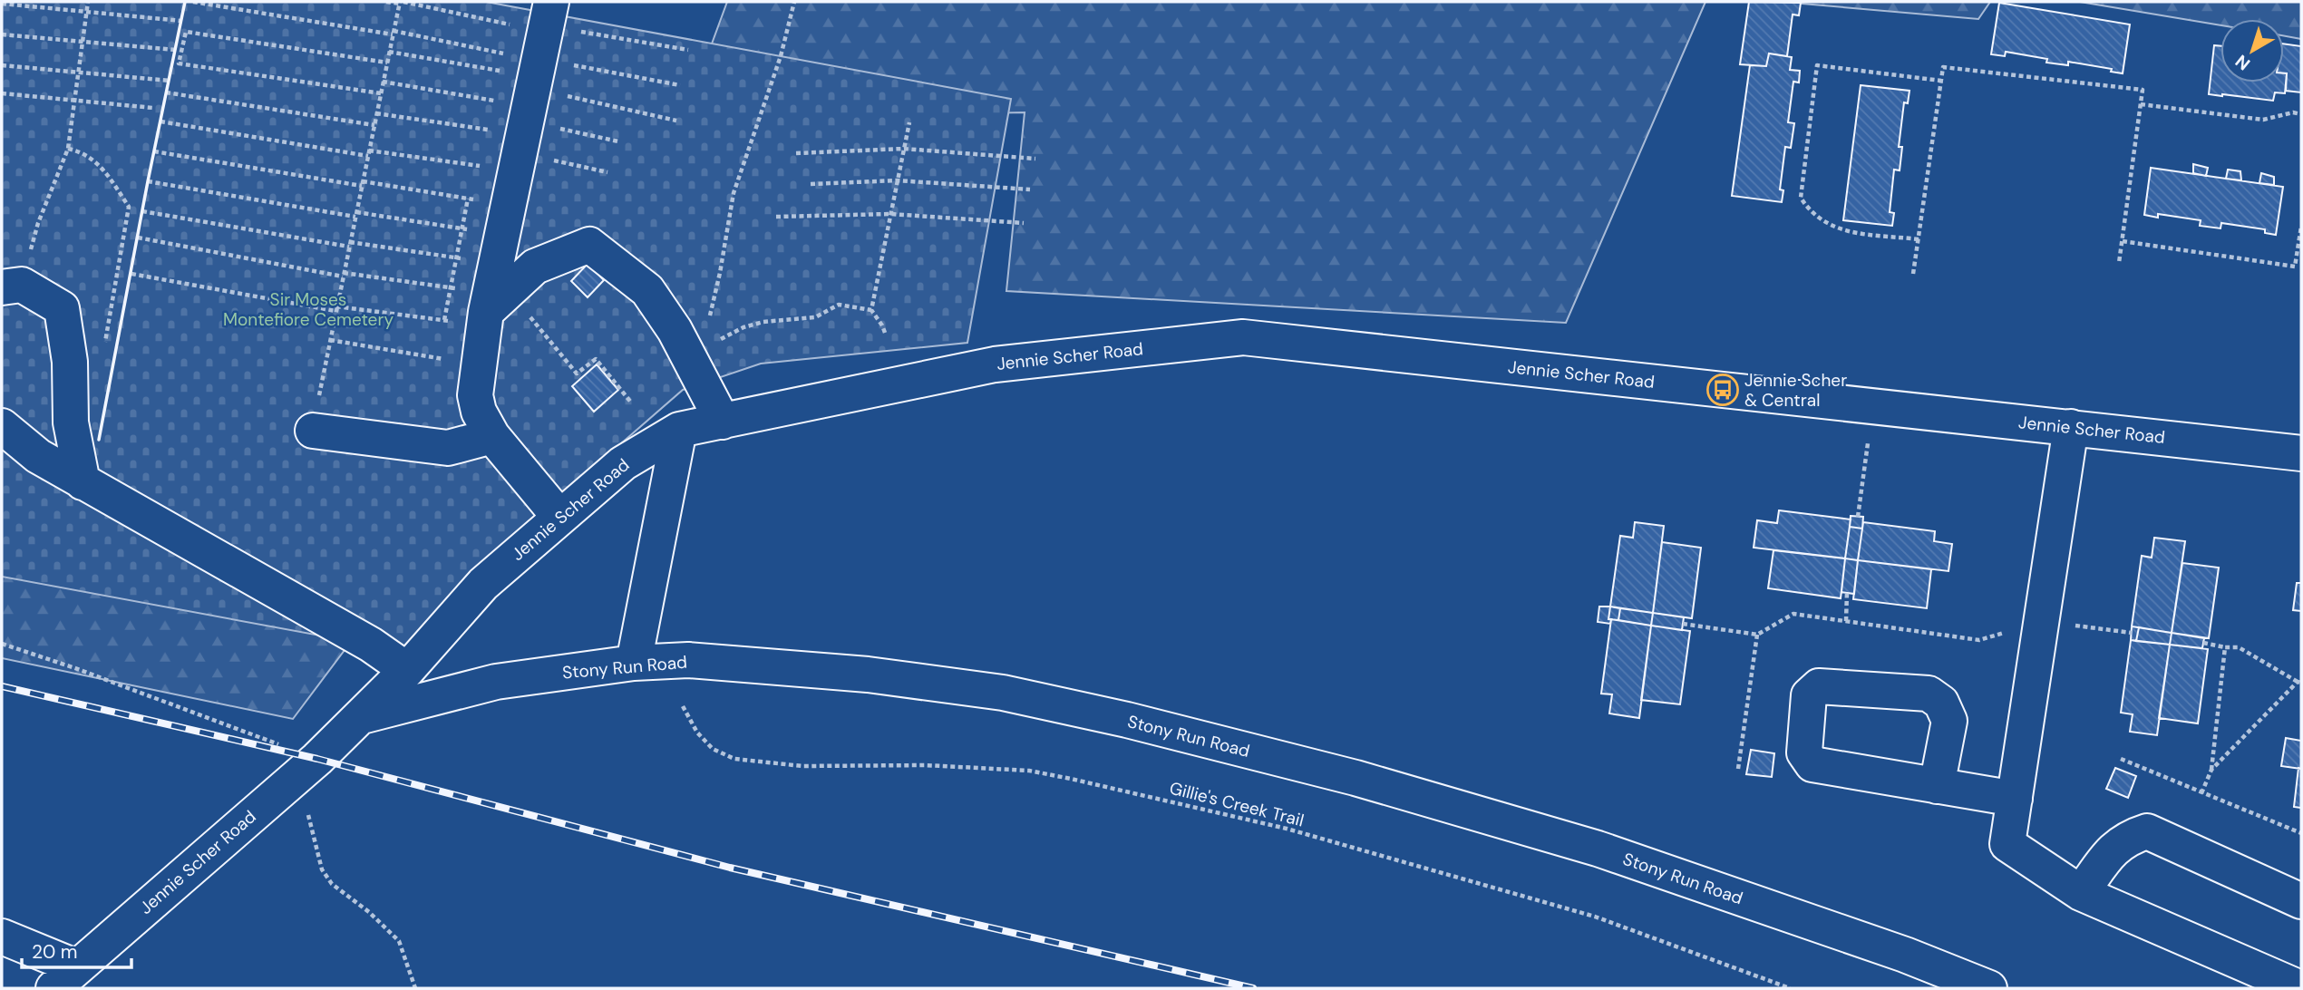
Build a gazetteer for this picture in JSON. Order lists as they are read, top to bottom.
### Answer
{
  "streets": {
    "street": ["Jennie Scher Road", "Stony Run Road"],
    "path": ["Gillie's Creek Trail"]
  },
  "crossings": [
    ["Jennie Scher Road", "Stony Run Road"]
  ],
  "parks": ["Sir Moses Montefiore Cemetery"],
  "places": {
    "bus stop": ["Jennie Scher & Central"]
  },
  "scale_bar": "20 m",
  "north": "bottom left"
}
